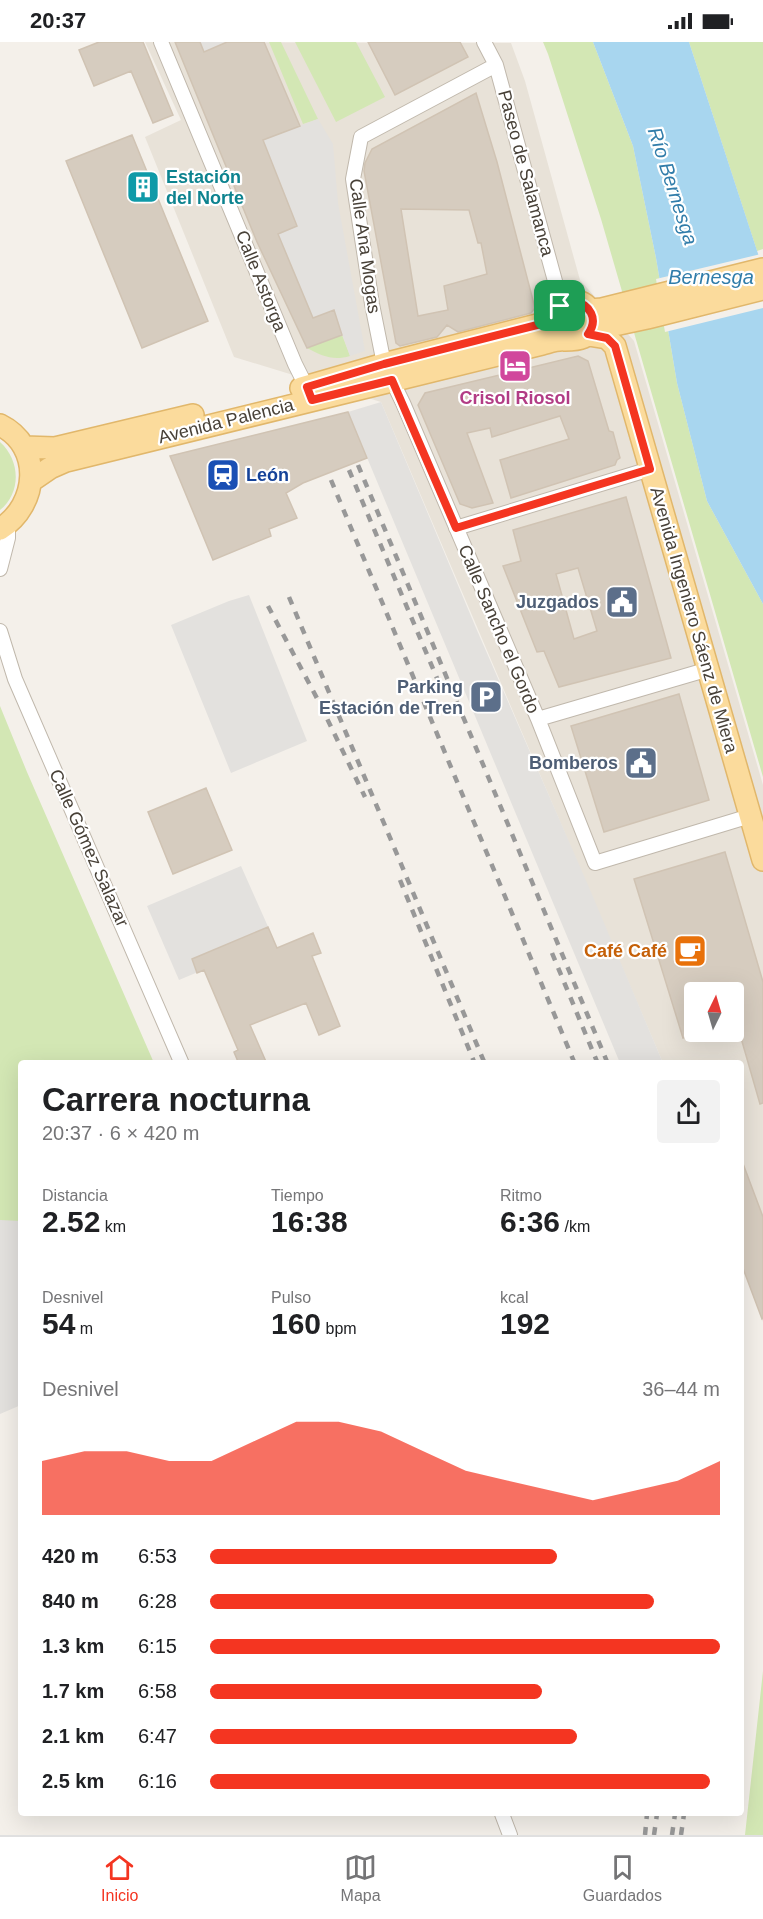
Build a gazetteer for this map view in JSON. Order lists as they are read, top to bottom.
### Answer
{
  "streets": {
    "main road": ["Avenida Palencia", "Avenida Ingeniero Sáenz de Miera"],
    "street": [
      "Paseo de Salamanca",
      "Calle Ana Mogas",
      "Calle Astorga",
      "Calle Sancho el Gordo",
      "Calle Gómez Salazar"
    ]
  },
  "crossings": [
    ["Paseo de Salamanca", "Calle Ana Mogas"],
    ["Calle Ana Mogas", "Calle Sancho el Gordo"],
    ["Calle Astorga", "Avenida Palencia"],
    ["Avenida Ingeniero Sáenz de Miera", "Calle Sancho el Gordo"]
  ],
  "water": ["Río Bernesga", "Bernesga"],
  "places": {
    "building": ["Estación del Norte"],
    "hotel": ["Crisol Riosol"],
    "station": ["León"],
    "public building": ["Juzgados", "Bomberos"],
    "parking": ["Parking Estación de Tren"],
    "cafe": ["Café Café"]
  },
  "north": "top",
  "page": {
    "status": "20:37",
    "heading": ["Carrera nocturna", "20:37 · 6 × 420 m"],
    "stats": [
      ["Distancia", "2.52 km"],
      ["Tiempo", "16:38"],
      ["Ritmo", "6:36 /km"],
      ["Desnivel", "54 m"],
      ["Pulso", "160 bpm"],
      ["kcal", "192"]
    ],
    "chart": ["Desnivel", "36–44 m"],
    "list": [
      {
        "name": "420 m",
        "note": "6:53"
      },
      {
        "name": "840 m",
        "note": "6:28"
      },
      {
        "name": "1.3 km",
        "note": "6:15"
      },
      {
        "name": "1.7 km",
        "note": "6:58"
      },
      {
        "name": "2.1 km",
        "note": "6:47"
      },
      {
        "name": "2.5 km",
        "note": "6:16"
      }
    ],
    "tabs": ["Inicio", "Mapa", "Guardados"]
  }
}
